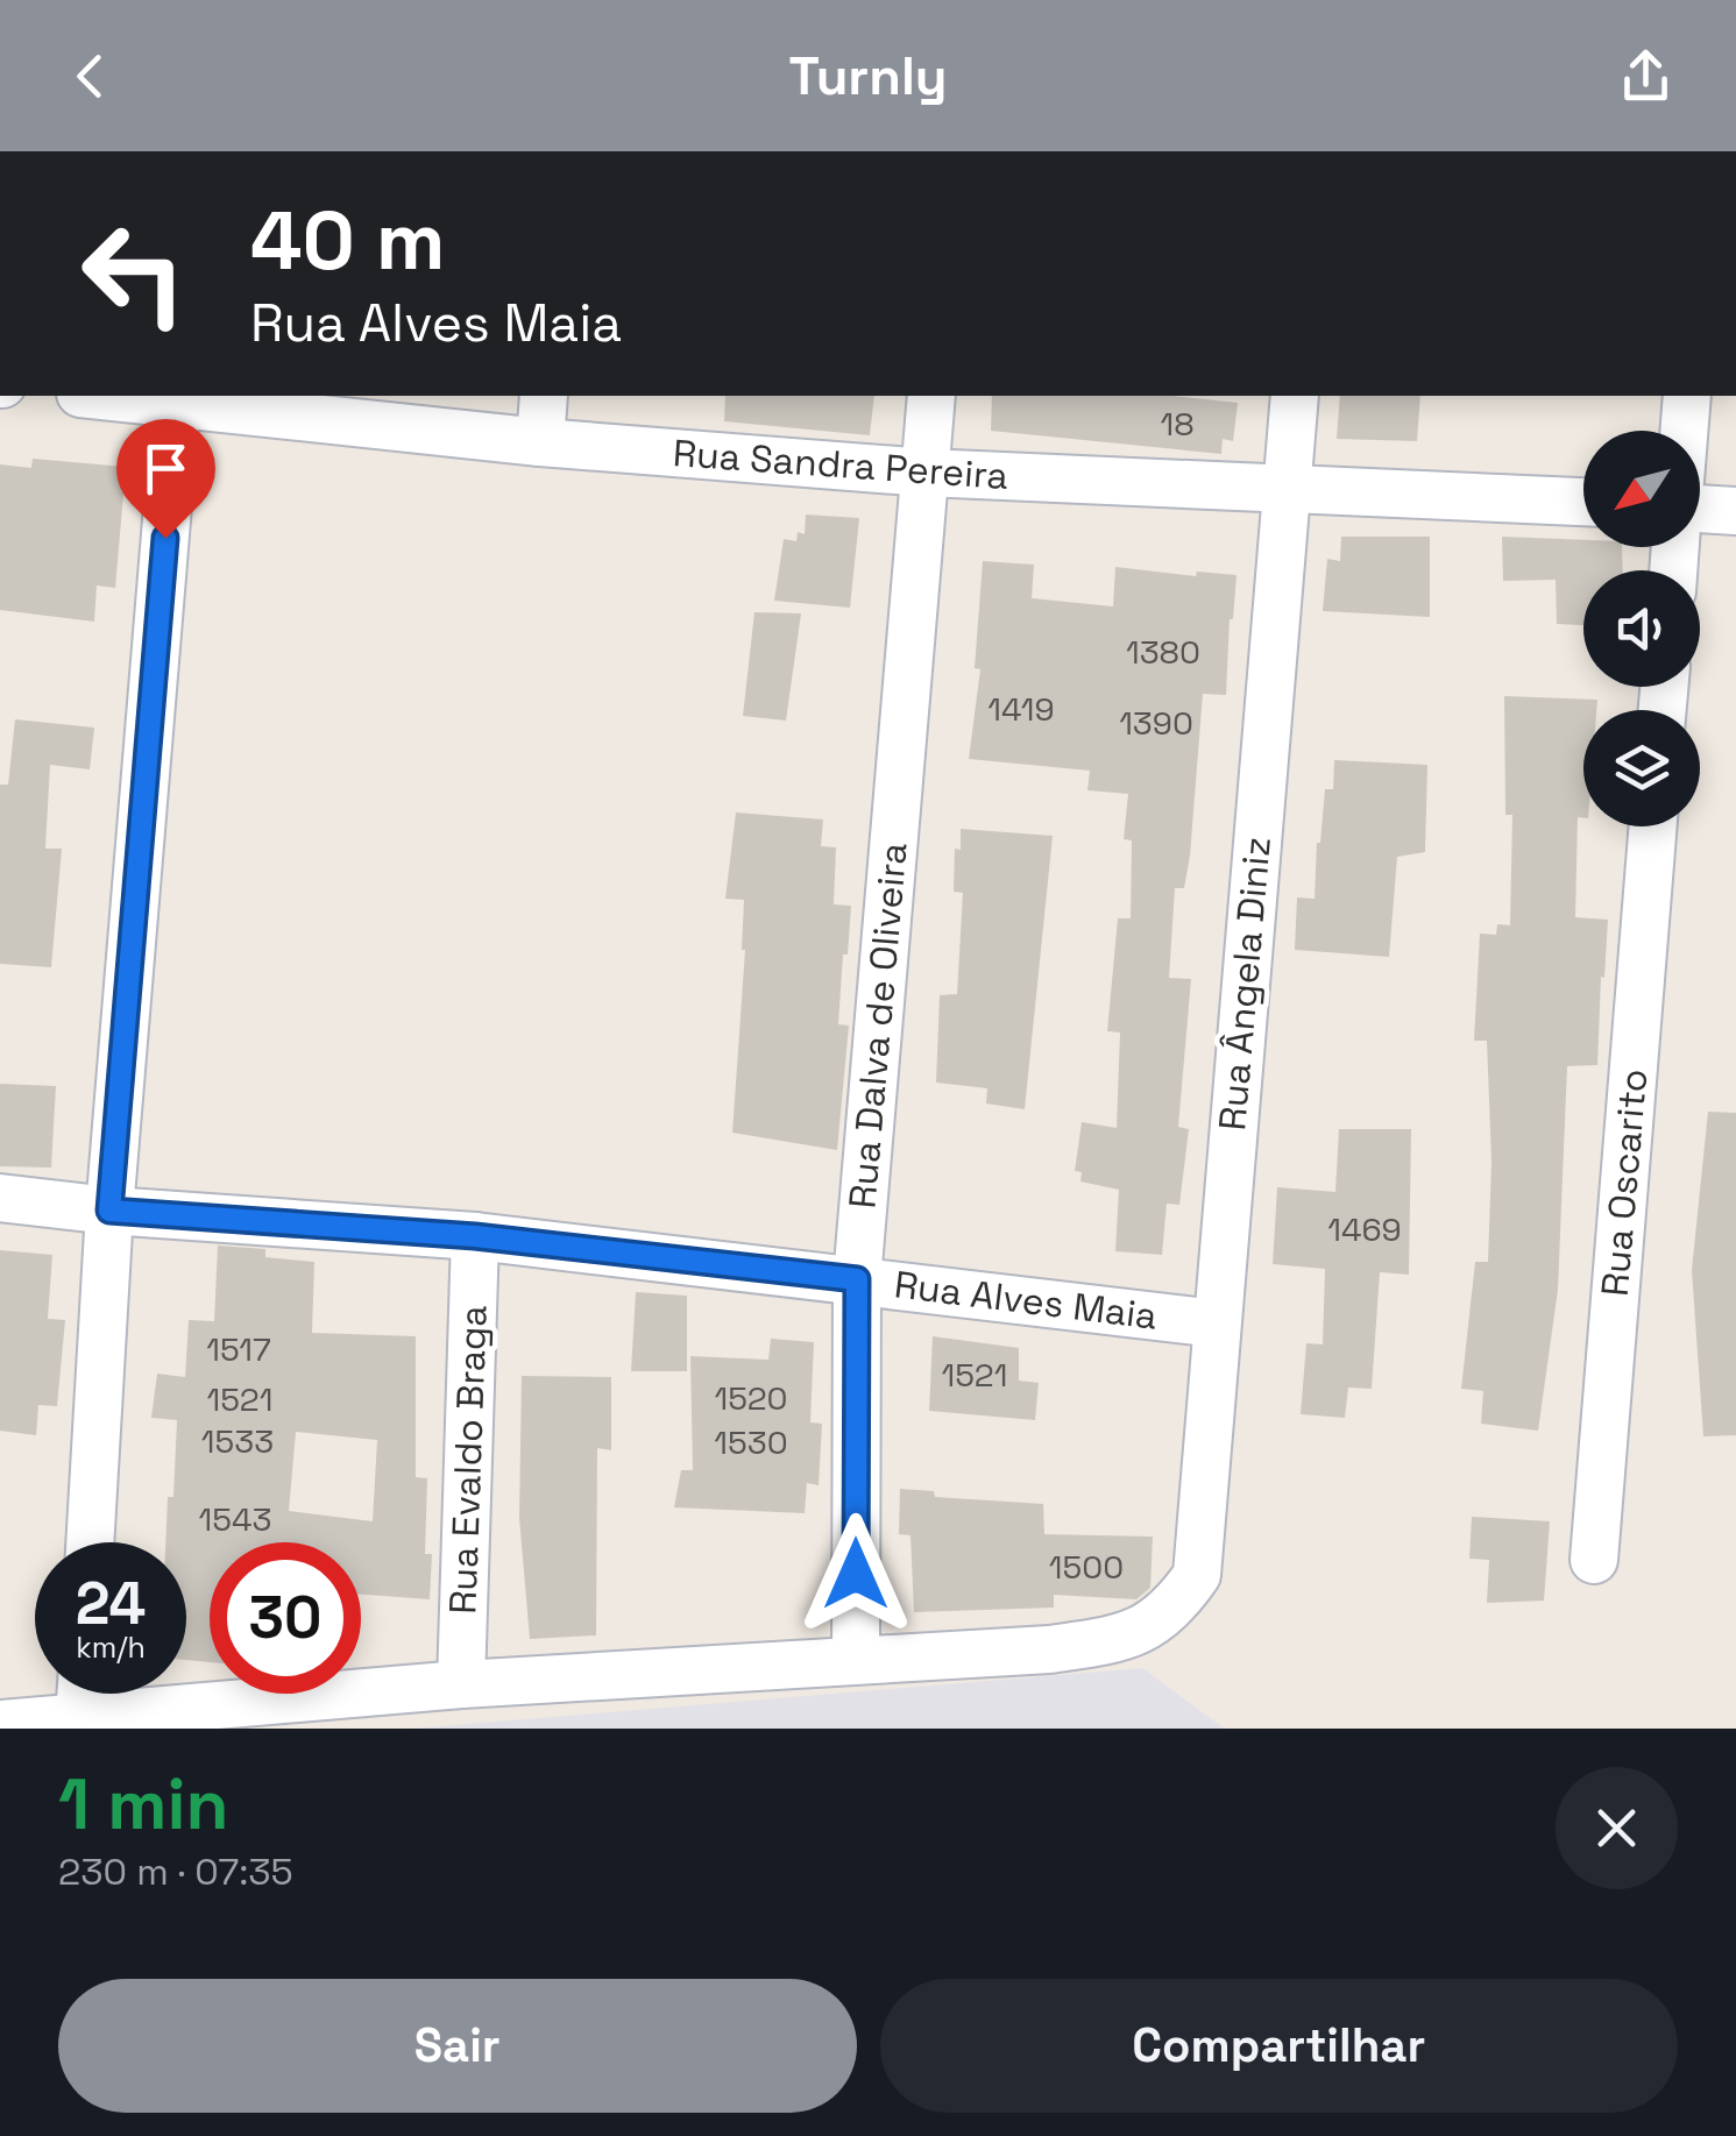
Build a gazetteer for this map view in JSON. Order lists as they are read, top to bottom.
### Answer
{
  "streets": {
    "street": [
      "Rua Sandra Pereira",
      "Rua Ângela Diniz",
      "Rua Dalva de Oliveira",
      "Rua Oscarito",
      "Rua Alves Maia",
      "Rua Evaldo Braga"
    ]
  },
  "crossings": [
    ["Rua Sandra Pereira", "Rua Ângela Diniz"],
    ["Rua Sandra Pereira", "Rua Dalva de Oliveira"],
    ["Rua Ângela Diniz", "Rua Dalva de Oliveira"],
    ["Rua Ângela Diniz", "Rua Alves Maia"],
    ["Rua Dalva de Oliveira", "Rua Alves Maia"],
    ["Rua Alves Maia", "Rua Evaldo Braga"]
  ],
  "house_numbers": [
    "18",
    "1380",
    "1419",
    "1390",
    "1469",
    "1517",
    "1521",
    "1520",
    "1521",
    "1533",
    "1530",
    "1543",
    "1500"
  ],
  "north": "bottom left",
  "page": {
    "header": "Turnly",
    "turn": ["40 m", "Rua Alves Maia"],
    "speed": "24 km/h",
    "limit": "30",
    "heading": ["1 min", "230 m · 07:35"],
    "buttons": ["Sair", "Compartilhar"]
  }
}
